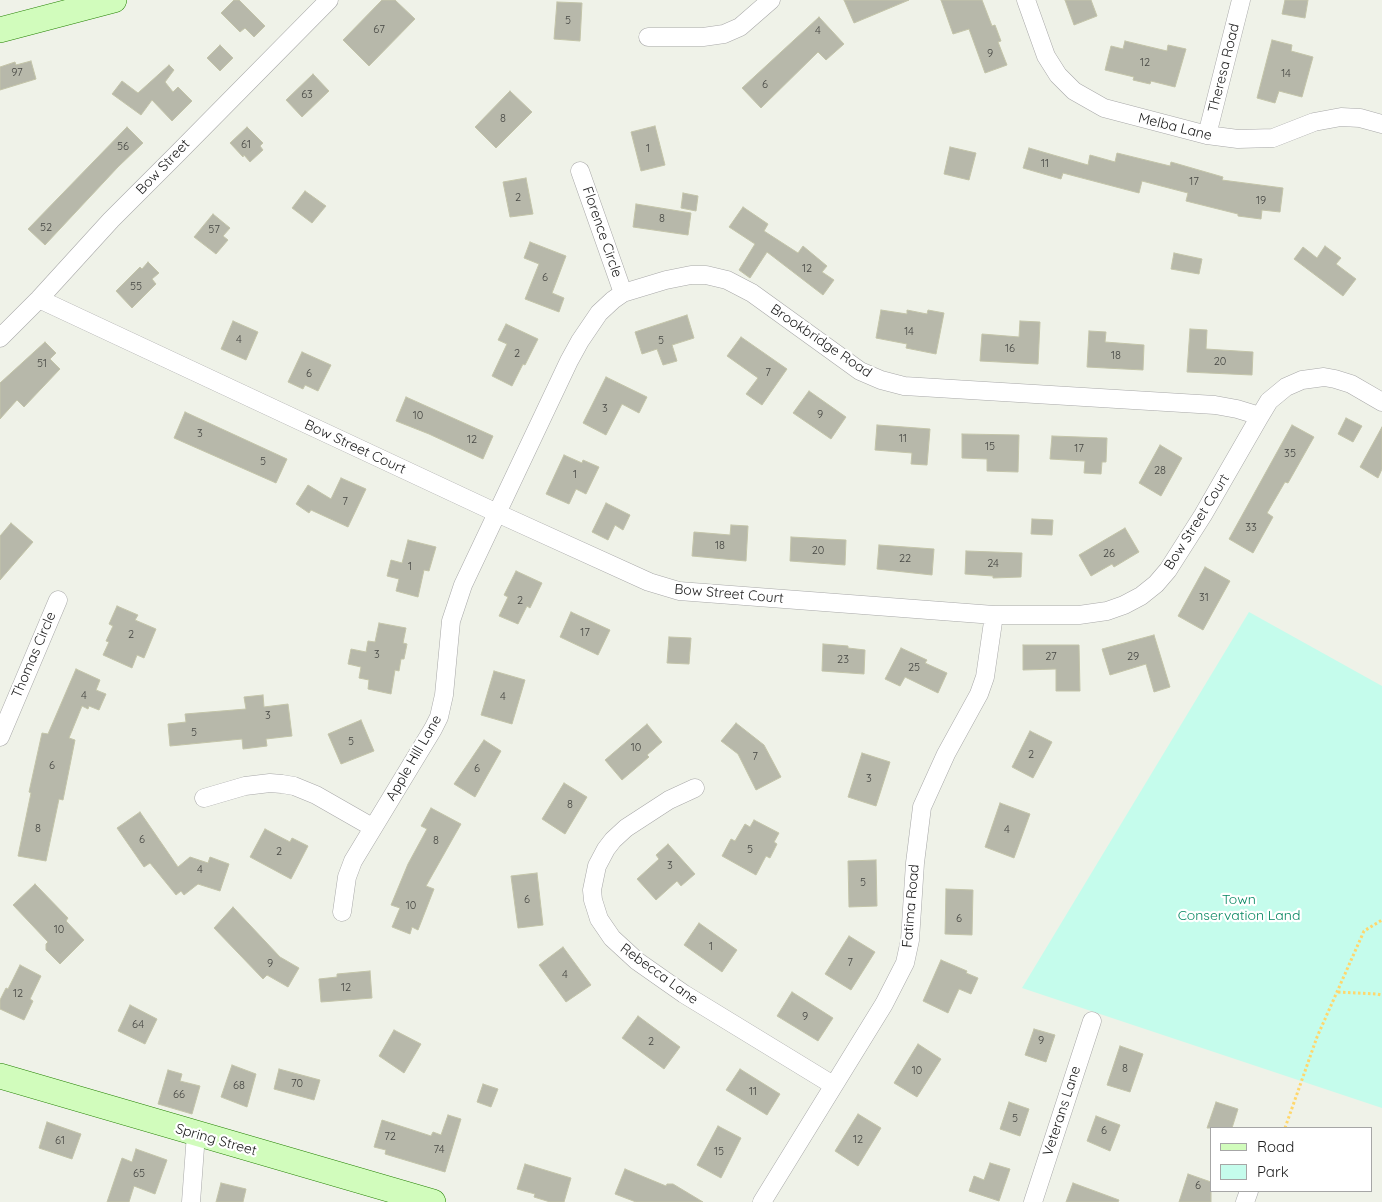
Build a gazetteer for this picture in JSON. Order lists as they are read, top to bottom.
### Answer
{
  "streets": {
    "main road": ["Spring Street"],
    "street": [
      "Theresa Road",
      "Melba Lane",
      "Bow Street",
      "Florence Circle",
      "Brookbridge Road",
      "Bow Street Court",
      "Thomas Circle",
      "Apple Hill Lane",
      "Fatima Road",
      "Rebecca Lane",
      "Veterans Lane"
    ]
  },
  "crossings": [
    ["Theresa Road", "Melba Lane"],
    ["Bow Street", "Bow Street Court"],
    ["Florence Circle", "Brookbridge Road"],
    ["Brookbridge Road", "Bow Street Court"],
    ["Brookbridge Road", "Apple Hill Lane"],
    ["Bow Street Court", "Apple Hill Lane"],
    ["Bow Street Court", "Fatima Road"],
    ["Fatima Road", "Rebecca Lane"]
  ],
  "parks": ["Town Conservation Land"],
  "house_numbers": [
    "5",
    "67",
    "4",
    "9",
    "12",
    "97",
    "14",
    "6",
    "63",
    "8",
    "61",
    "56",
    "1",
    "11",
    "17",
    "2",
    "19",
    "8",
    "52",
    "57",
    "12",
    "6",
    "55",
    "14",
    "4",
    "5",
    "16",
    "2",
    "18",
    "20",
    "51",
    "7",
    "6",
    "3",
    "9",
    "10",
    "3",
    "11",
    "12",
    "15",
    "17",
    "35",
    "5",
    "28",
    "1",
    "7",
    "33",
    "18",
    "20",
    "26",
    "22",
    "24",
    "1",
    "31",
    "2",
    "17",
    "2",
    "3",
    "27",
    "29",
    "23",
    "25",
    "4",
    "4",
    "3",
    "5",
    "5",
    "10",
    "2",
    "7",
    "6",
    "6",
    "3",
    "8",
    "8",
    "4",
    "6",
    "8",
    "5",
    "2",
    "3",
    "4",
    "5",
    "6",
    "10",
    "6",
    "10",
    "1",
    "7",
    "9",
    "4",
    "12",
    "12",
    "9",
    "64",
    "9",
    "2",
    "8",
    "10",
    "70",
    "68",
    "11",
    "66",
    "5",
    "6",
    "72",
    "12",
    "61",
    "74",
    "15",
    "65",
    "6"
  ],
  "legend": ["Road", "Park"]
}
